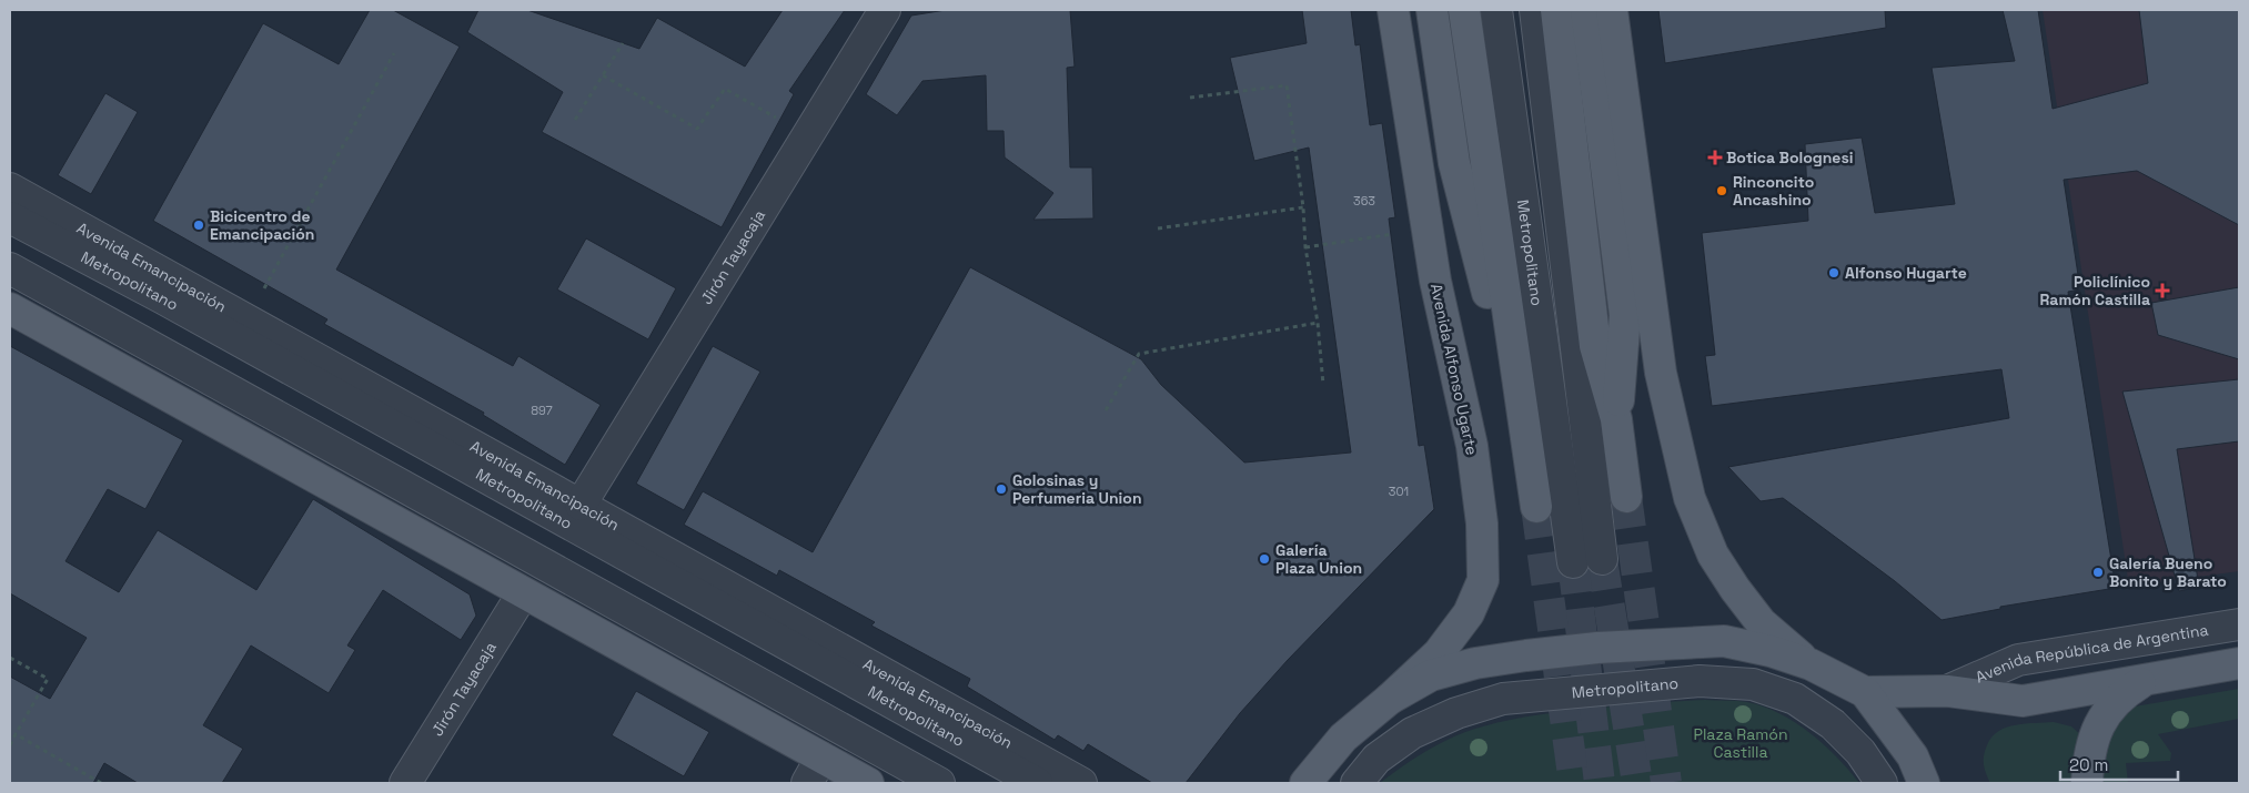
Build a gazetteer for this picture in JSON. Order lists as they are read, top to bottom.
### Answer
{
  "streets": {
    "main road": ["Avenida Alfonso Ugarte", "Avenida República de Argentina"],
    "street": ["Metropolitano", "Jirón Tayacaja", "Avenida Emancipación"]
  },
  "crossings": [
    ["Jirón Tayacaja", "Avenida Emancipación"]
  ],
  "parks": ["Plaza Ramón Castilla"],
  "places": {
    "health": ["Botica Bolognesi", "Policlínico Ramón Castilla"],
    "other": [
      "Rinconcito Ancashino",
      "Bicicentro de Emancipación",
      "Alfonso Hugarte",
      "Golosinas y Perfumeria Union",
      "Galería Plaza Union",
      "Galería Bueno Bonito y Barato"
    ]
  },
  "house_numbers": ["363", "897", "301"],
  "scale_bar": "20 m"
}
